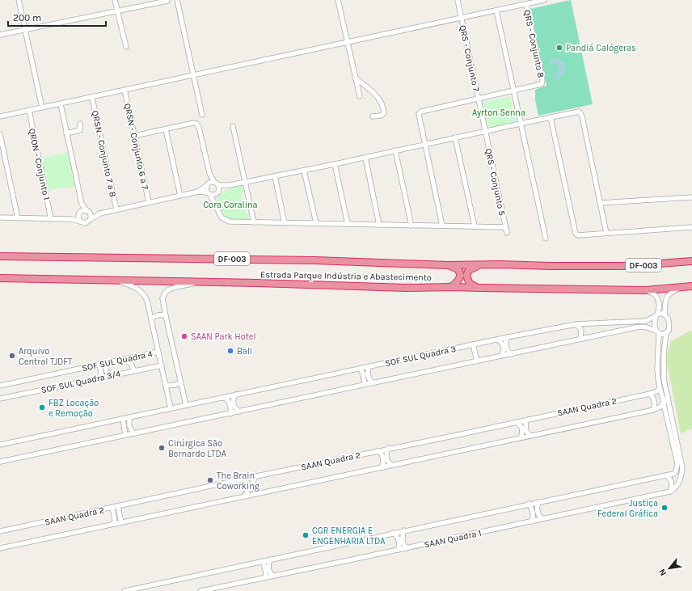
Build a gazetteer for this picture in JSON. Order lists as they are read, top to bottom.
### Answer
{
  "streets": {
    "highway": ["DF-003", "Estrada Parque Indústria e Abastecimento"],
    "street": [
      "QRS - Conjunto 8",
      "QRS - Conjunto 7",
      "QRSN - Conjunto 6 a 7",
      "QRSN - Conjunto 7 a 8",
      "QRON - Conjunto 1",
      "QRS - Conjunto 5",
      "SOF SUL Quadra 3",
      "SOF SUL Quadra 4",
      "SOF SUL Quadra 3/4",
      "SAAN Quadra 2",
      "SAAN Quadra 1"
    ]
  },
  "crossings": [
    ["QRS - Conjunto 7", "QRS - Conjunto 5"]
  ],
  "parks": ["Ayrton Senna", "Cora Coralina"],
  "places": [
    "Pandiá Calógeras",
    "SAAN Park Hotel",
    "Bali",
    "Arquivo Central TJDFT",
    "FBZ Locação e Remoção",
    "Cirúrgica São Bernardo LTDA",
    "The Brain Coworking",
    "Justiça Federal Gráfica",
    "CGR ENERGIA E ENGENHARIA LTDA"
  ],
  "scale_bar": "200 m",
  "north": "bottom left"
}
